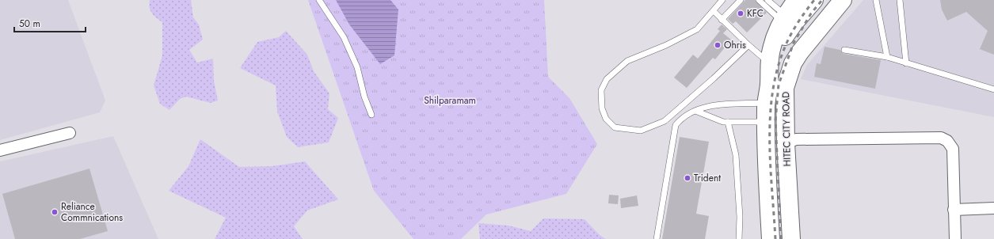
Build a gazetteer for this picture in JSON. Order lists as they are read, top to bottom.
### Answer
{
  "streets": {
    "main road": ["HITEC CITY ROAD"]
  },
  "parks": ["Shilparamam"],
  "places": [
    "KFC",
    "Ohris",
    "Trident",
    "Reliance Commnications"
  ],
  "scale_bar": "50 m"
}
